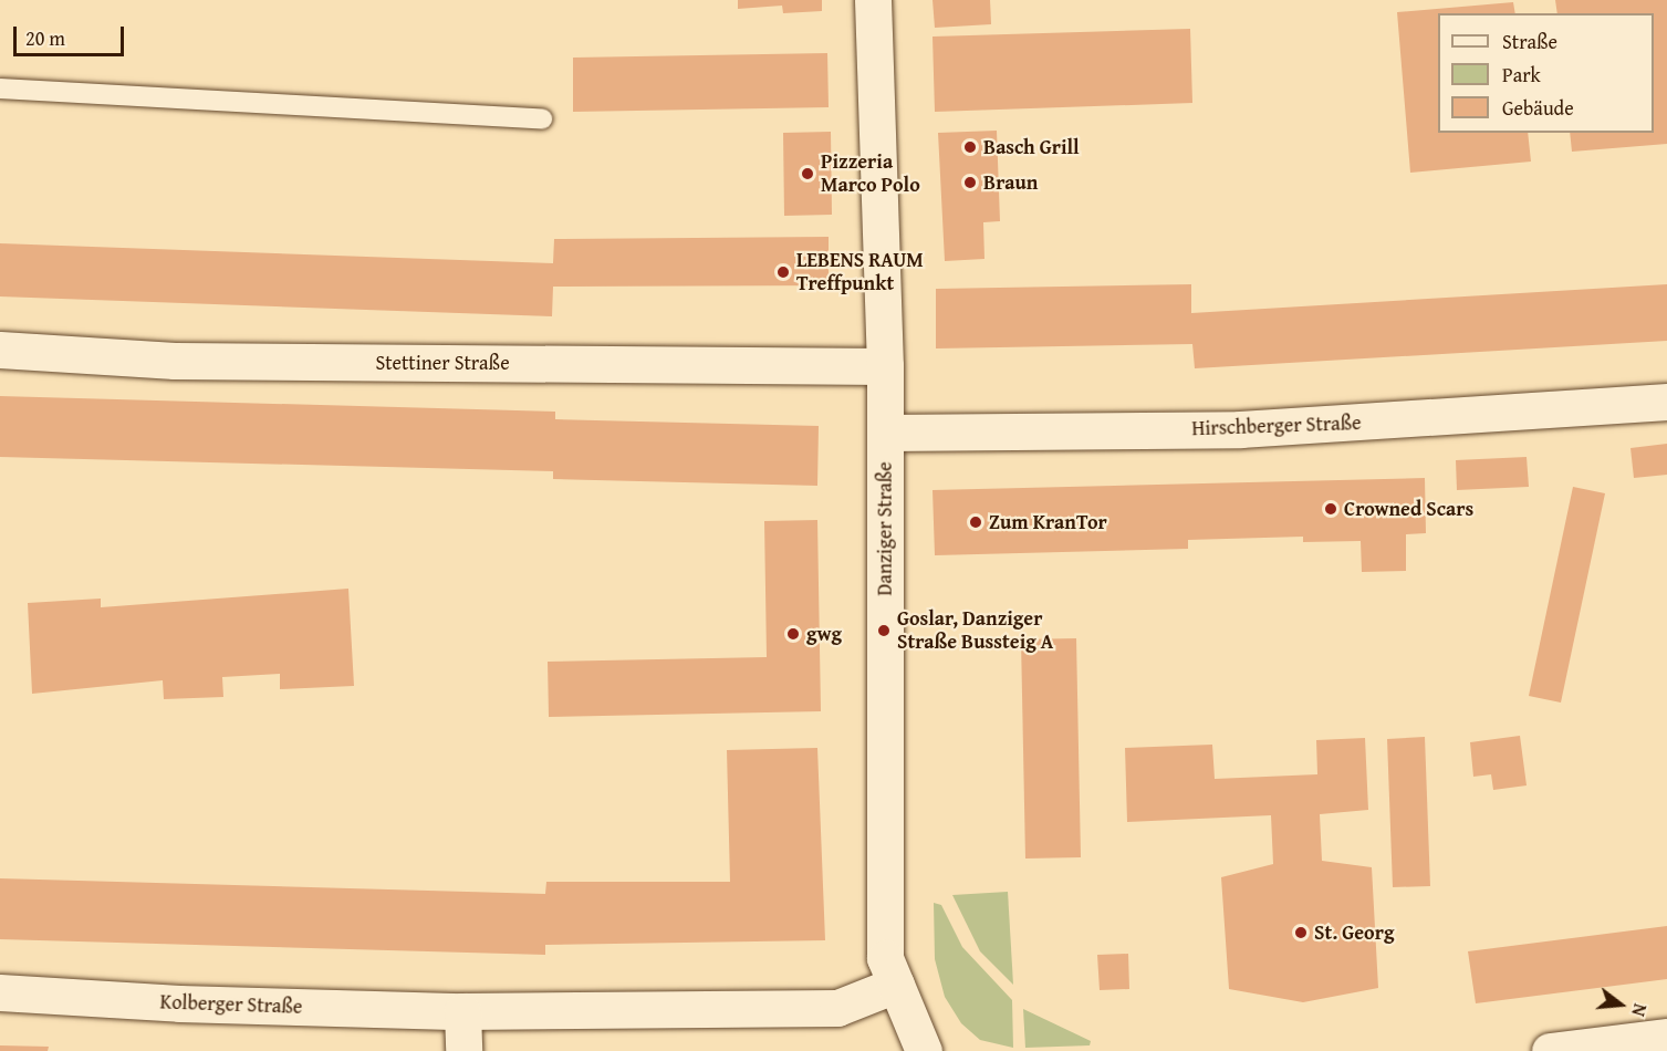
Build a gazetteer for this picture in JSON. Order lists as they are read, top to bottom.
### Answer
{
  "streets": {
    "street": [
      "Stettiner Straße",
      "Hirschberger Straße",
      "Danziger Straße",
      "Kolberger Straße"
    ]
  },
  "crossings": [
    ["Stettiner Straße", "Danziger Straße"],
    ["Hirschberger Straße", "Danziger Straße"],
    ["Danziger Straße", "Kolberger Straße"]
  ],
  "places": [
    "Basch Grill",
    "Pizzeria Marco Polo",
    "Braun",
    "LEBENS RAUM Treffpunkt",
    "Crowned Scars",
    "Zum KranTor",
    "Goslar, Danziger Straße Bussteig A",
    "gwg",
    "St. Georg"
  ],
  "legend": ["Straße", "Park", "Gebäude"],
  "scale_bar": "20 m",
  "north": "right"
}
